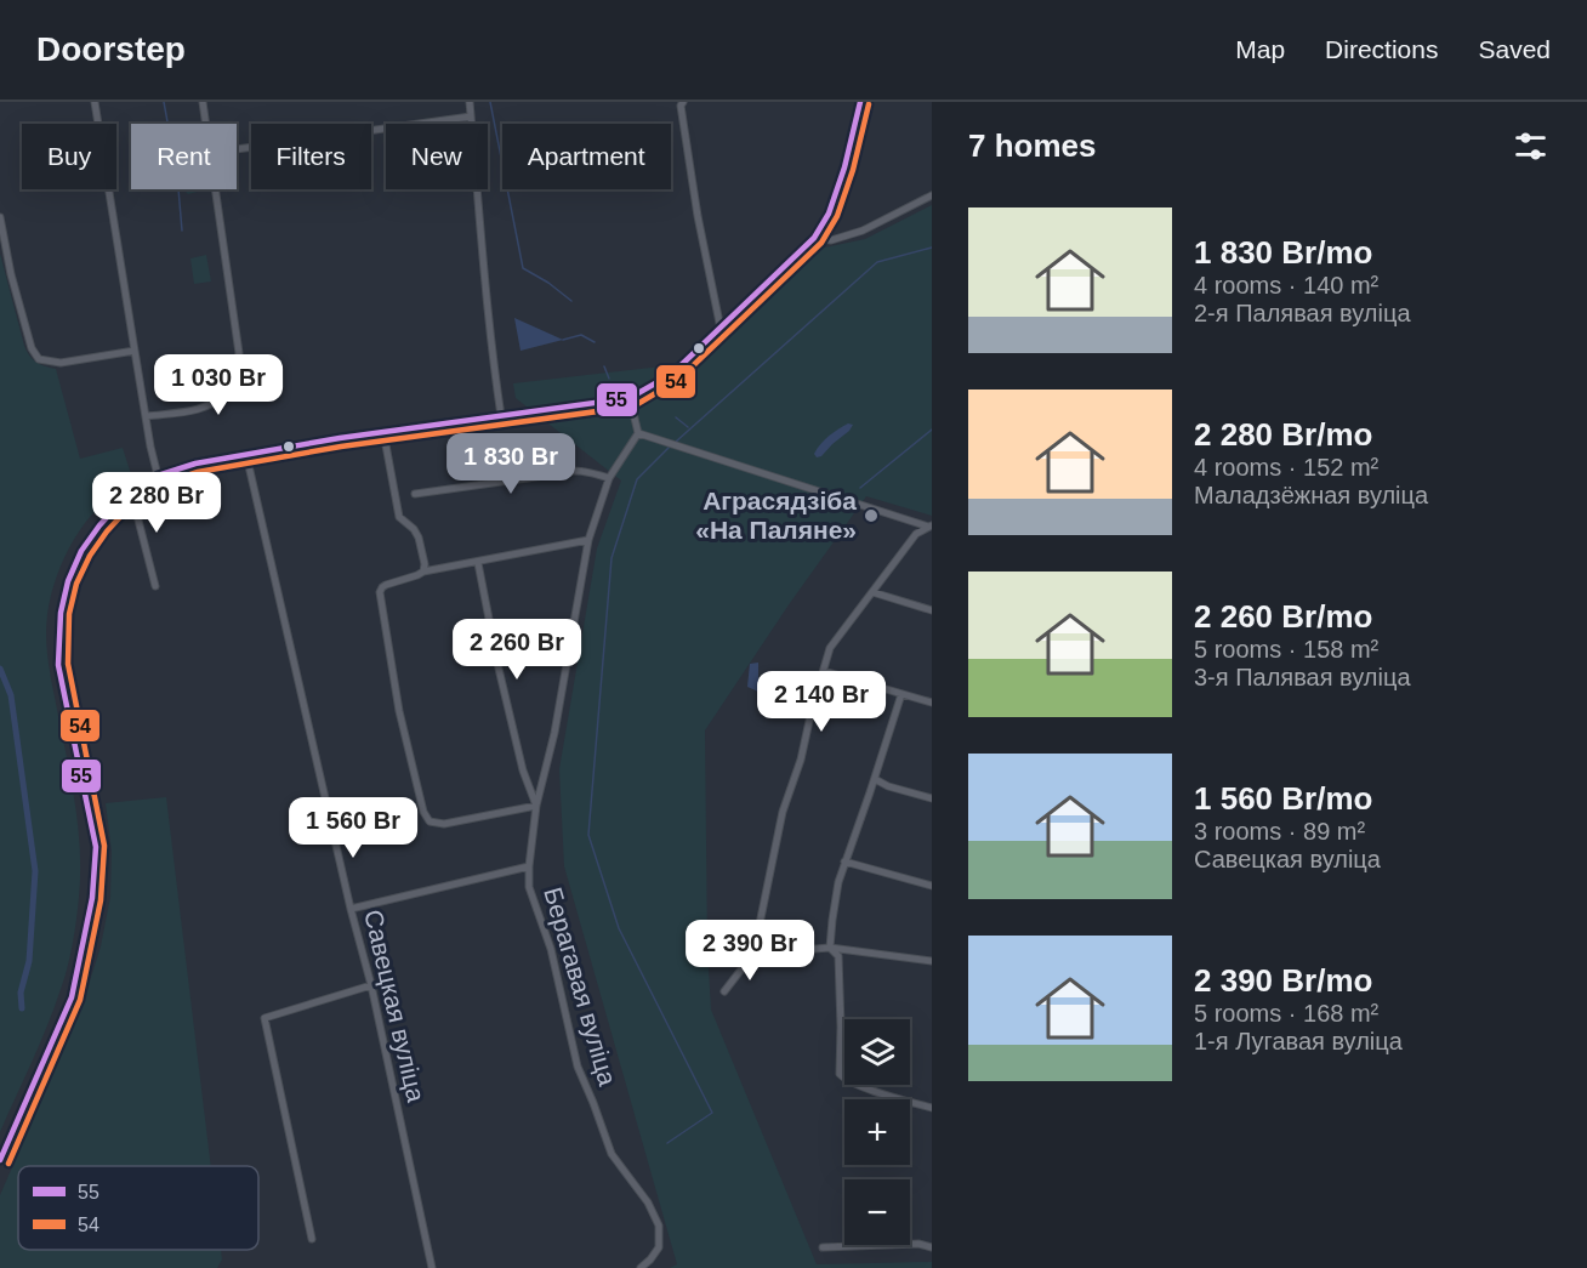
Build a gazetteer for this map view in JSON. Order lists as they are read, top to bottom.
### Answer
{
  "streets": {
    "street": ["Берагавая вуліца", "Савецкая вуліца"]
  },
  "places": ["Аграсядзіба «На Паляне»"],
  "lines": ["transit line 55", "transit line 54"],
  "legend": ["55", "54"],
  "page": {
    "header": "Doorstep",
    "nav": ["Map", "Directions", "Saved"],
    "heading": "7 homes",
    "chip": [
      "Buy",
      "Rent",
      "Filters",
      "New",
      "Apartment"
    ],
    "list": [
      {
        "name": "1 830 Br/mo",
        "note": "4 rooms · 140 m² · 2-я Палявая вуліца"
      },
      {
        "name": "2 280 Br/mo",
        "note": "4 rooms · 152 m² · Маладзёжная вуліца"
      },
      {
        "name": "2 260 Br/mo",
        "note": "5 rooms · 158 m² · 3-я Палявая вуліца"
      },
      {
        "name": "1 560 Br/mo",
        "note": "3 rooms · 89 m² · Савецкая вуліца"
      },
      {
        "name": "2 390 Br/mo",
        "note": "5 rooms · 168 m² · 1-я Лугавая вуліца"
      }
    ],
    "price": [
      "1 030 Br",
      "1 830 Br",
      "2 280 Br",
      "2 260 Br",
      "2 140 Br",
      "1 560 Br",
      "2 390 Br"
    ],
    "map_buttons": ["+", "−"]
  }
}
